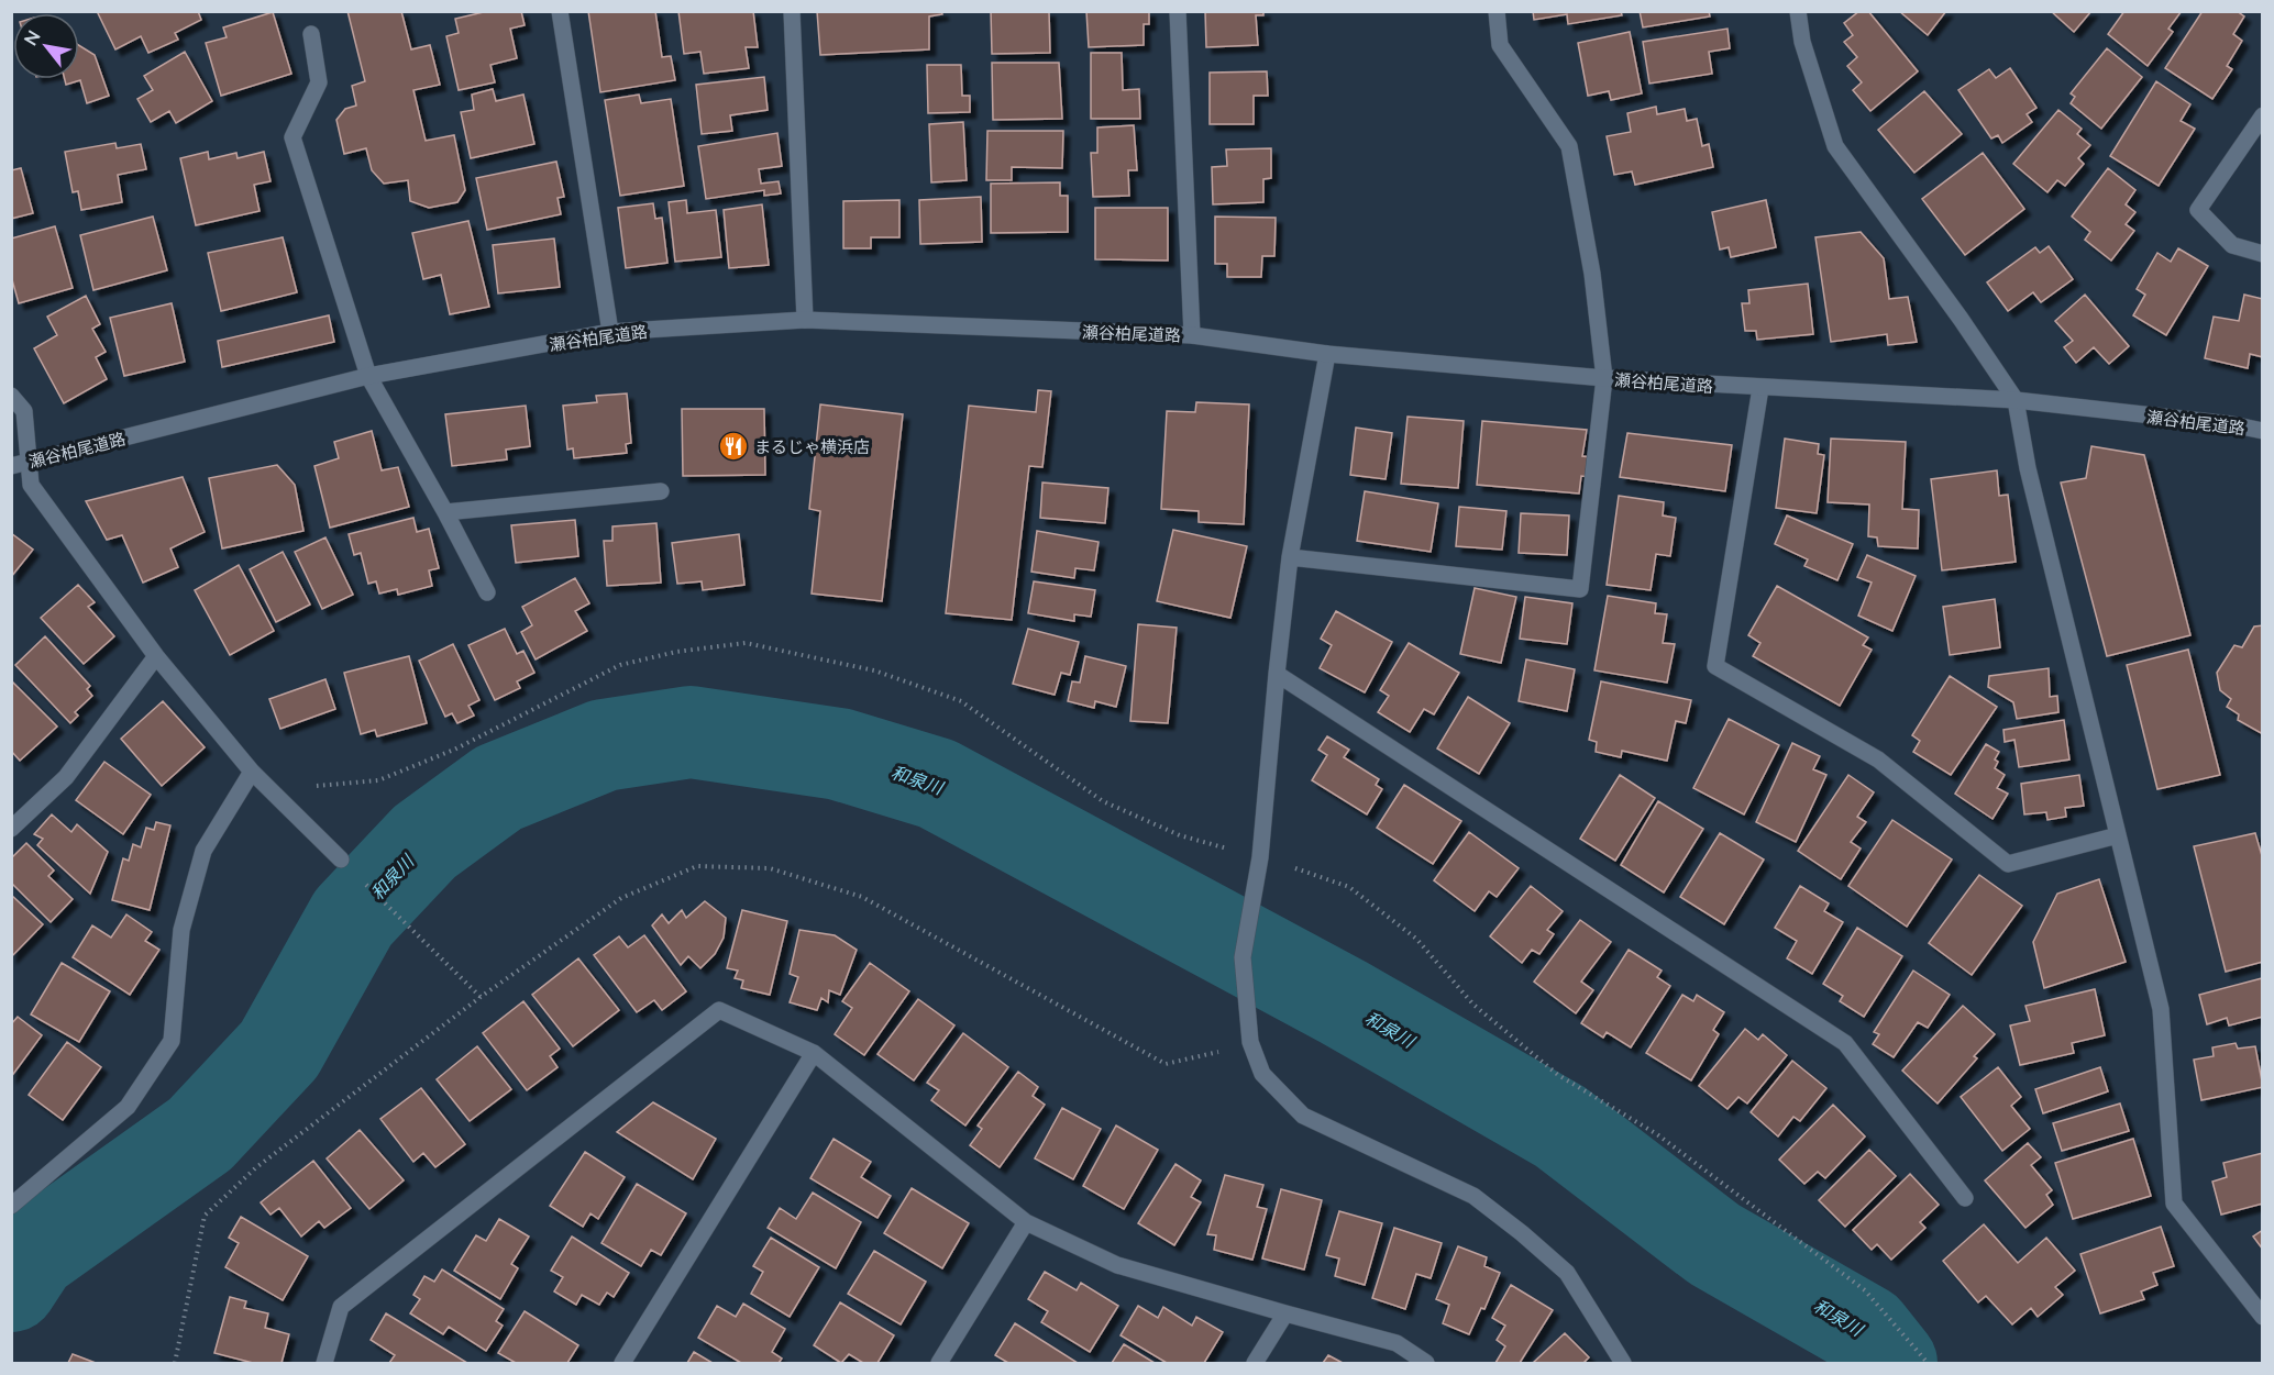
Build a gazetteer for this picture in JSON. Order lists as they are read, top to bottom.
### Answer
{
  "streets": {
    "street": ["瀬谷柏尾道路"]
  },
  "water": ["和泉川"],
  "places": {
    "restaurant": ["まるじゃ横浜店"]
  },
  "north": "top left"
}
